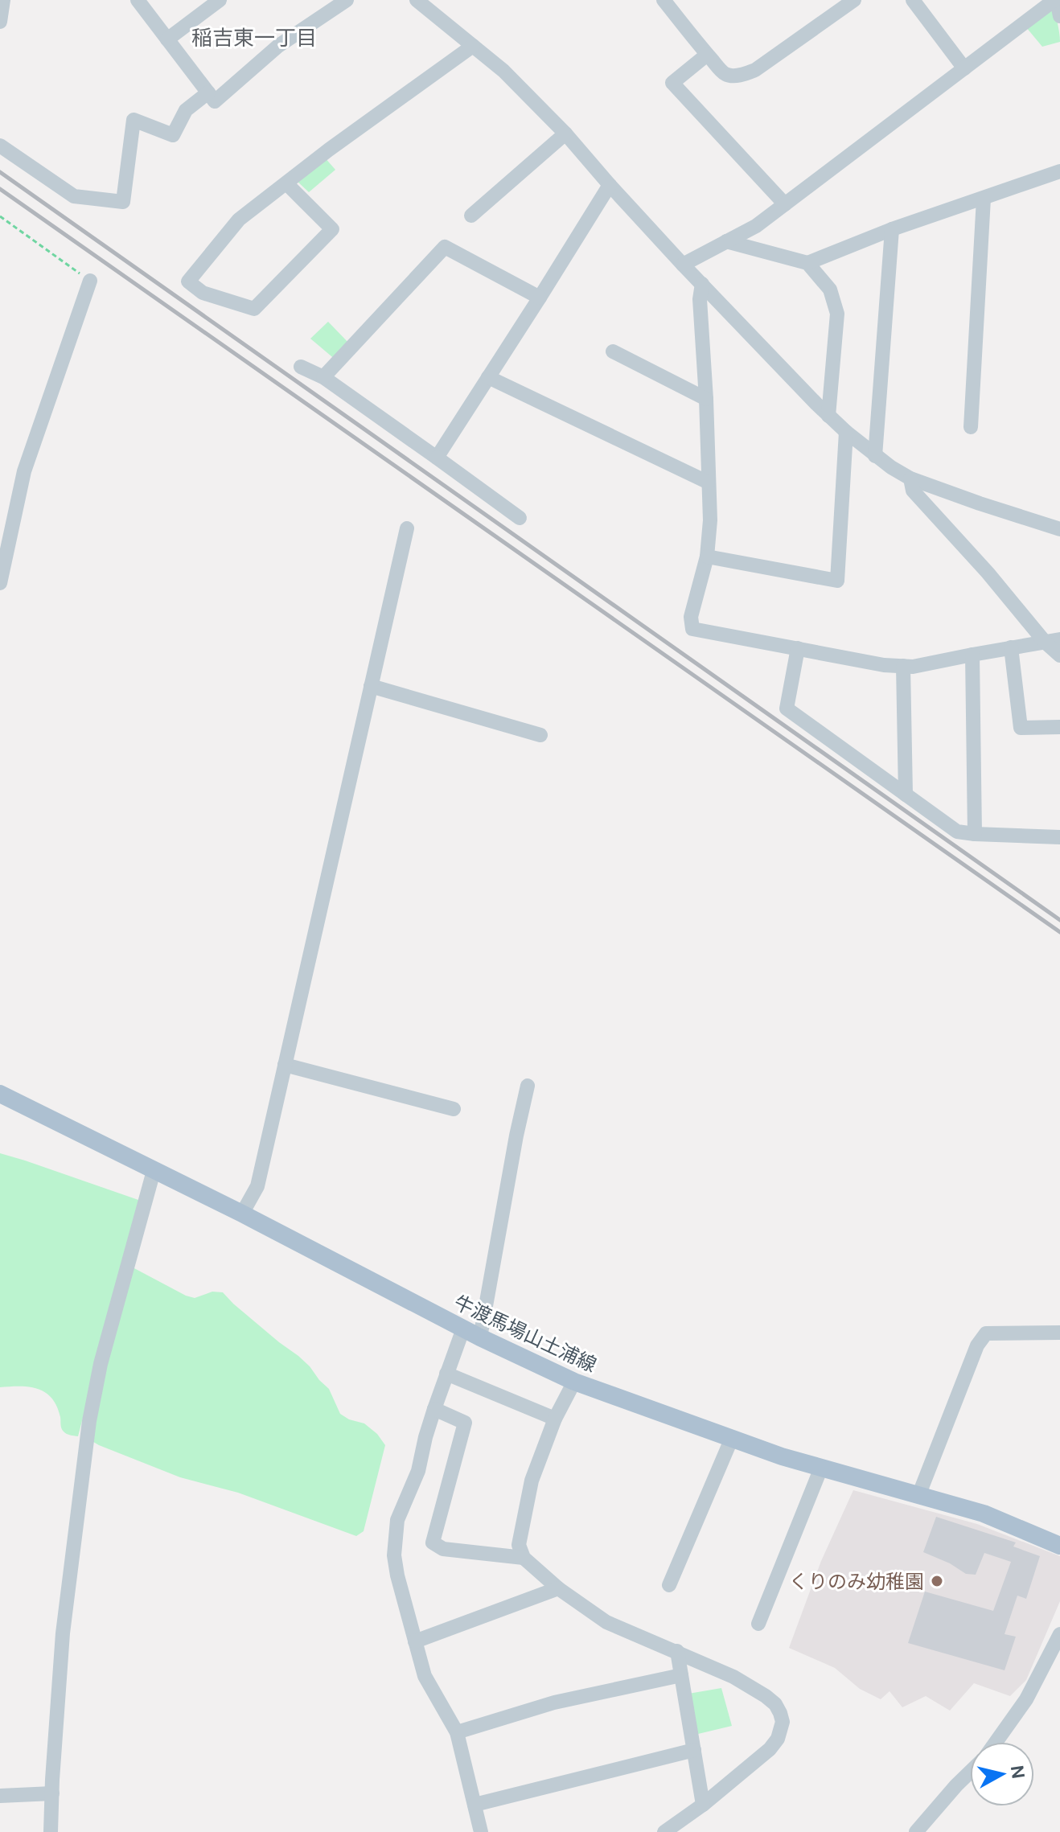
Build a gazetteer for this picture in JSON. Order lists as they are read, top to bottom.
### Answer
{
  "streets": {
    "main road": ["牛渡馬場山土浦線"]
  },
  "districts": ["稲吉東一丁目"],
  "places": ["くりのみ幼稚園"],
  "north": "right"
}
